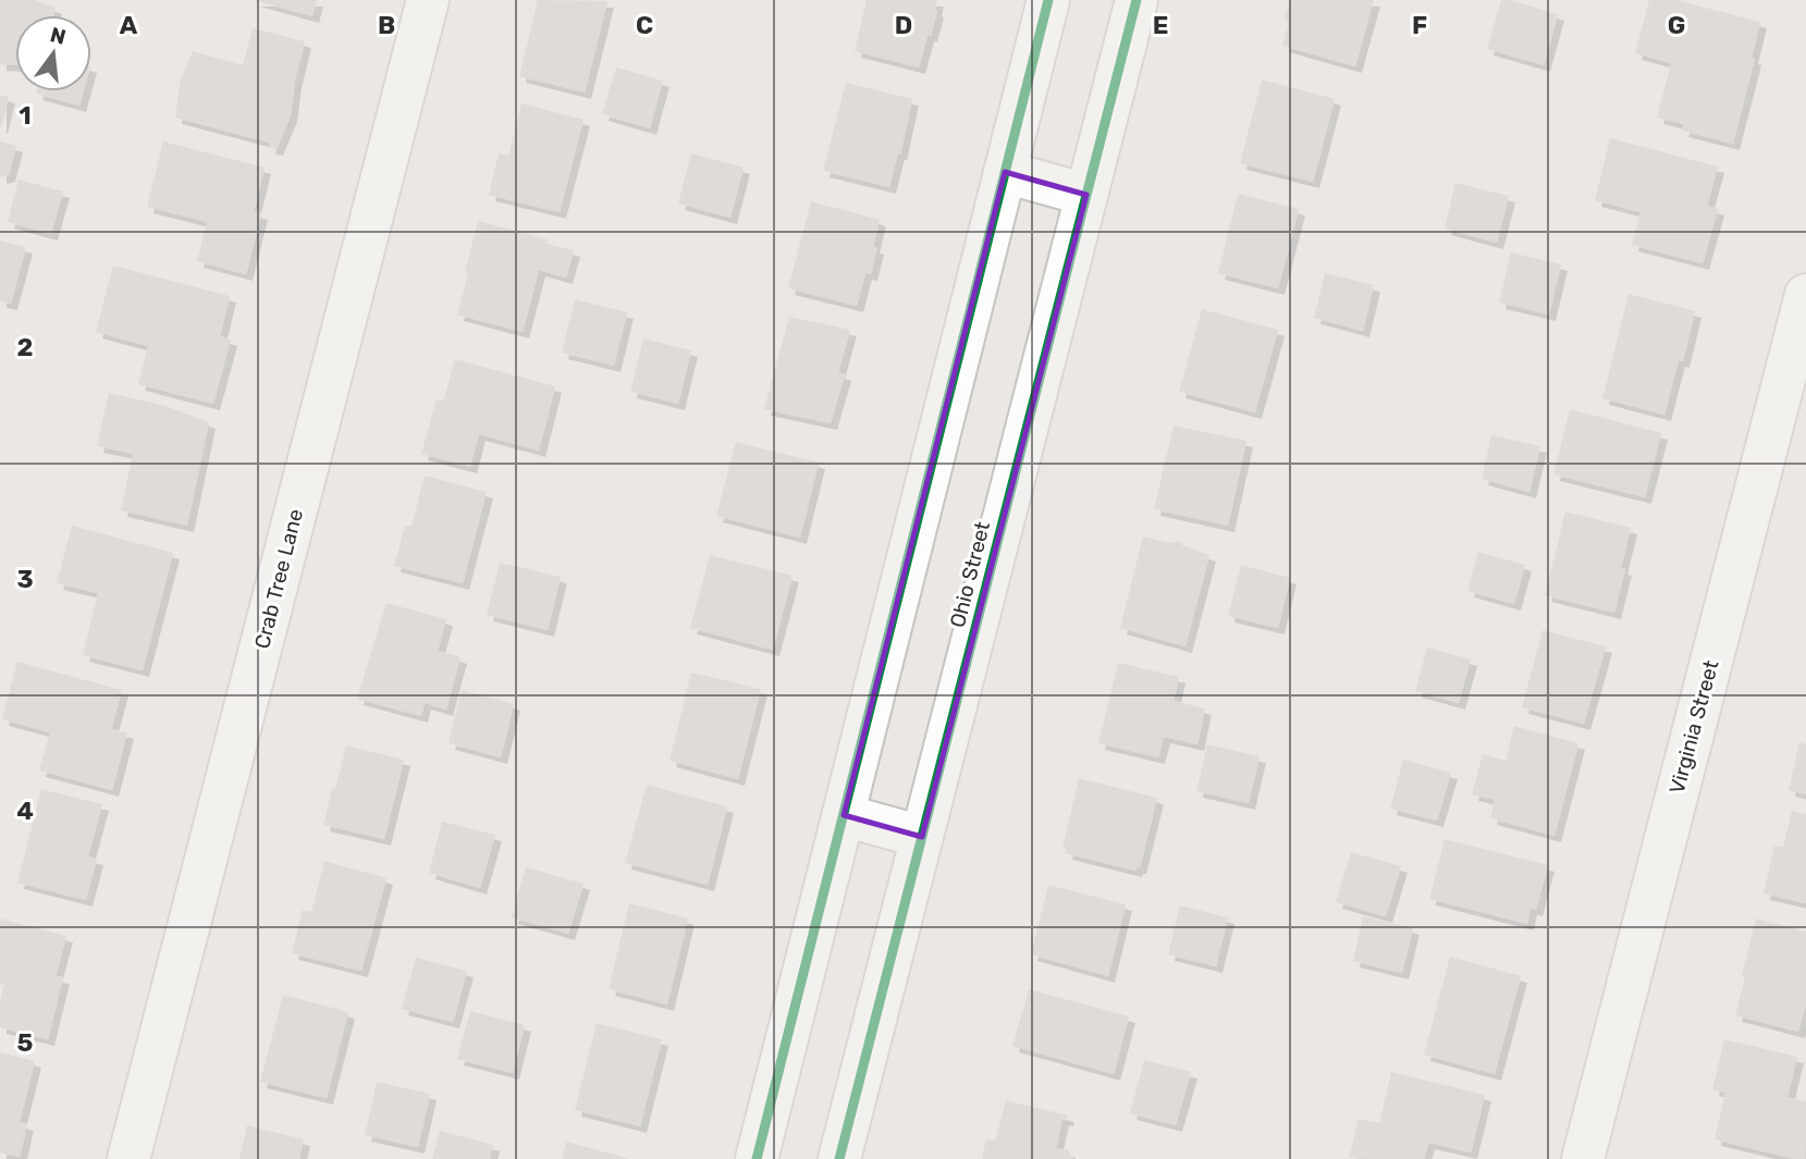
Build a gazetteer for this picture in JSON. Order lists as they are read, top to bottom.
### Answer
{
  "streets": {
    "street": ["Ohio Street", "Crab Tree Lane", "Virginia Street"]
  },
  "north": "top",
  "grid": {
    "columns": [
      "A",
      "B",
      "C",
      "D",
      "E",
      "F",
      "G"
    ],
    "rows": [
      "1",
      "2",
      "3",
      "4",
      "5"
    ]
  }
}
